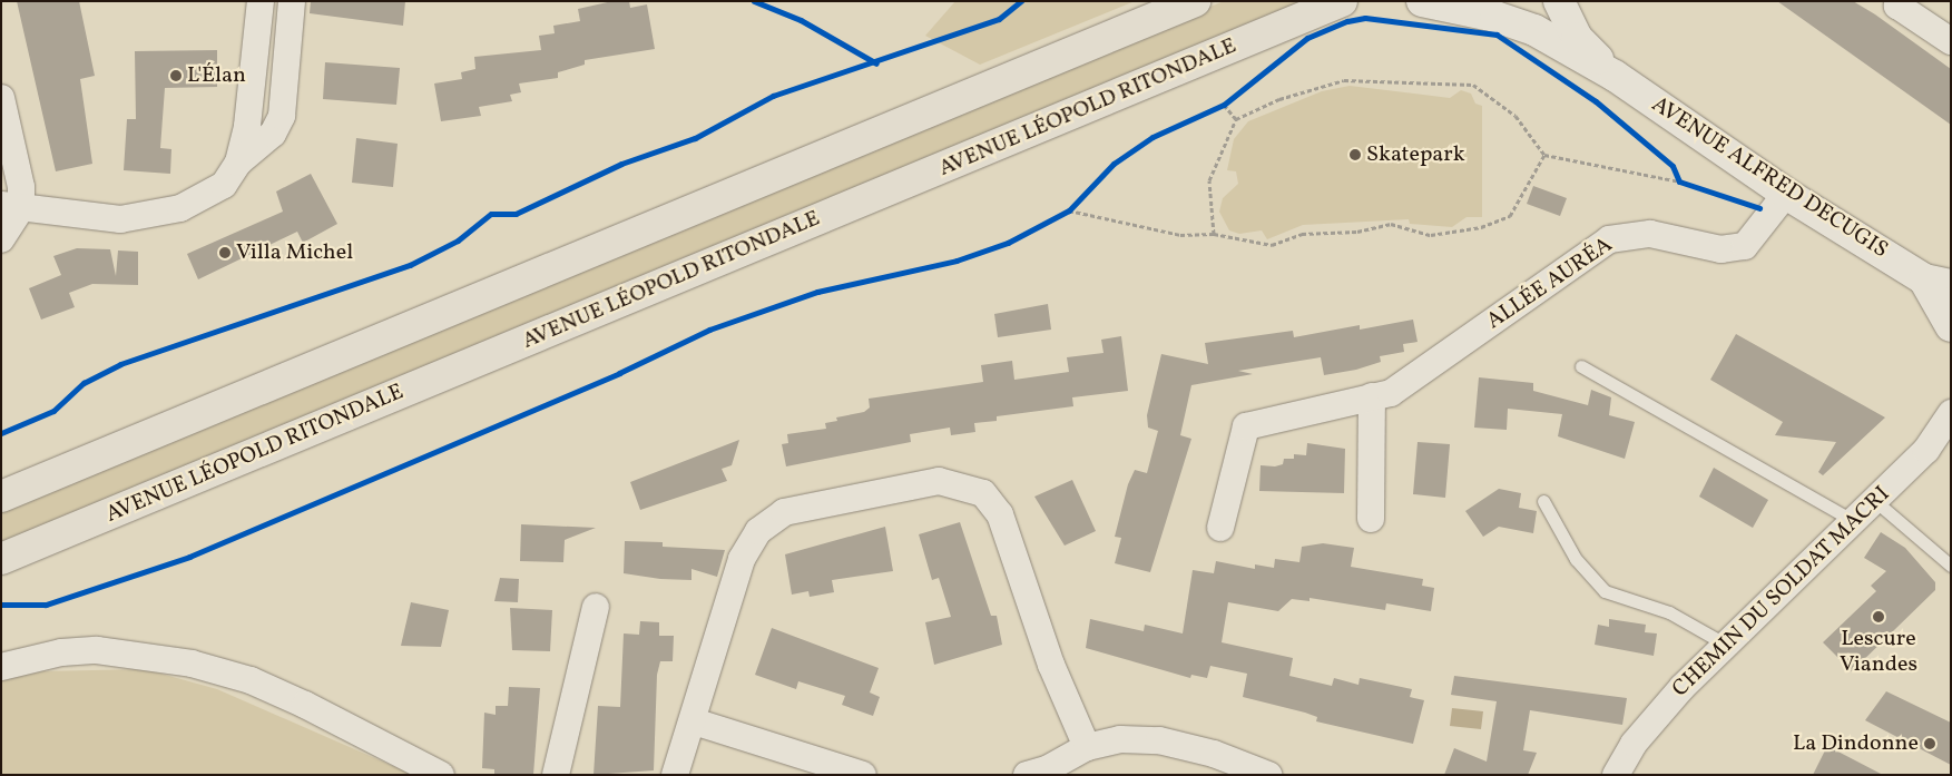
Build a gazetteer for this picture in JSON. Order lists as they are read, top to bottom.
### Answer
{
  "streets": {
    "highway": ["AVENUE LÉOPOLD RITONDALE"],
    "street": ["AVENUE ALFRED DECUGIS", "ALLÉE AURÉA", "CHEMIN DU SOLDAT MACRI"]
  },
  "crossings": [
    ["AVENUE ALFRED DECUGIS", "ALLÉE AURÉA"]
  ],
  "places": [
    "L'Élan",
    "Skatepark",
    "Villa Michel",
    "Lescure Viandes",
    "La Dindonne"
  ]
}
